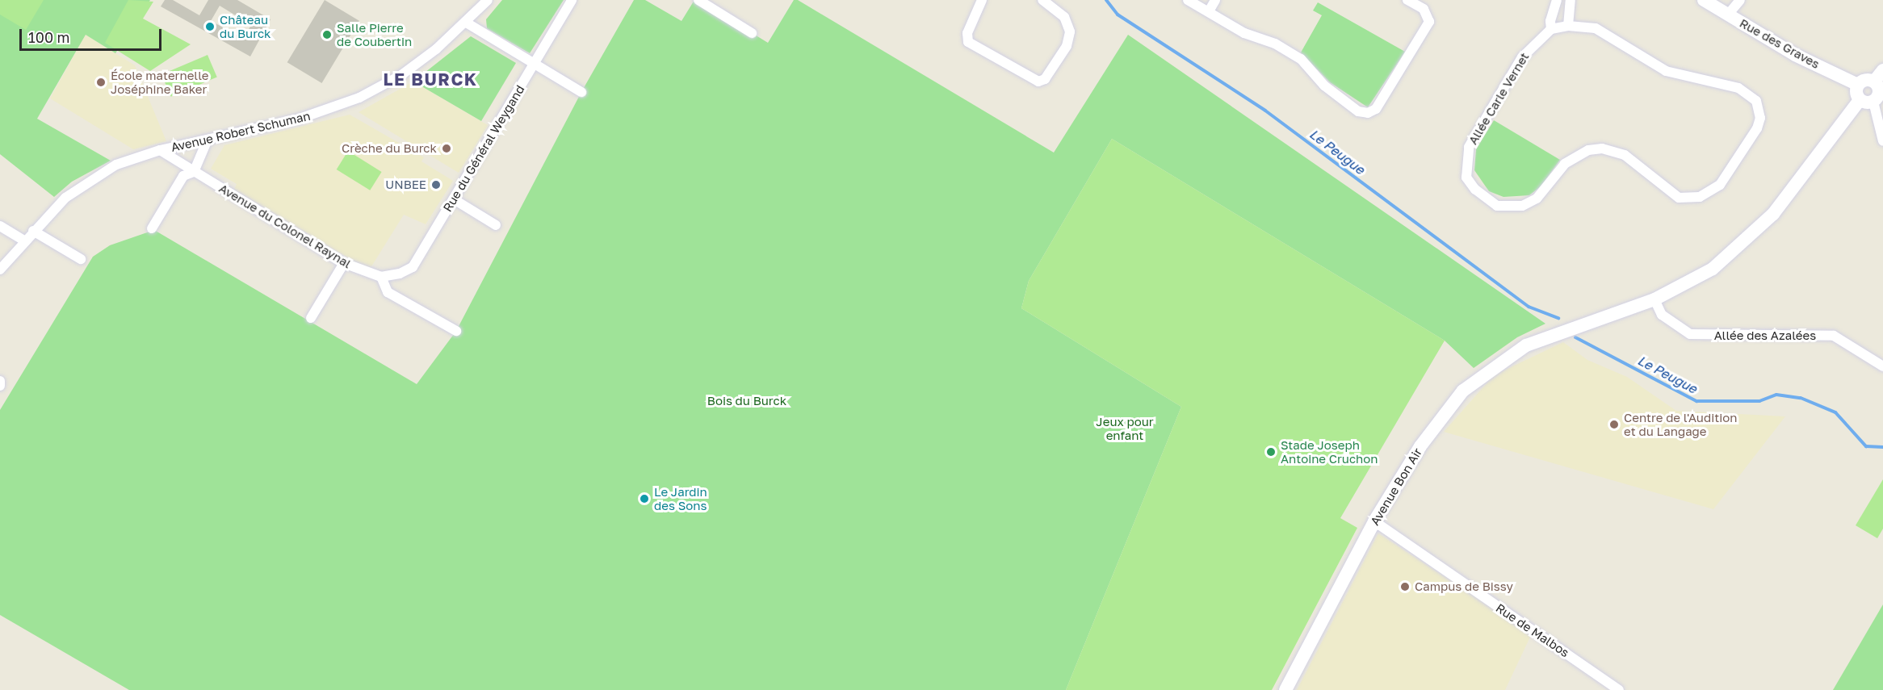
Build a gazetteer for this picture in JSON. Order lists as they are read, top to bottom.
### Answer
{
  "streets": {
    "main road": ["Rue des Graves", "Avenue Bon Air"],
    "street": [
      "Allée Carle Vernet",
      "Avenue Robert Schuman",
      "Rue du Général Weygand",
      "Avenue du Colonel Raynal",
      "Allée des Azalées",
      "Rue de Malbos"
    ]
  },
  "crossings": [
    ["Rue des Graves", "Avenue Bon Air"],
    ["Avenue Robert Schuman", "Avenue du Colonel Raynal"],
    ["Rue du Général Weygand", "Avenue du Colonel Raynal"],
    ["Allée des Azalées", "Avenue Bon Air"],
    ["Avenue Bon Air", "Rue de Malbos"]
  ],
  "districts": ["LE BURCK"],
  "water": ["Le Peugue"],
  "parks": ["Bois du Burck", "Jeux pour enfant"],
  "places": [
    "Château du Burck",
    "Salle Pierre de Coubertin",
    "École maternelle Joséphine Baker",
    "Crèche du Burck",
    "UNBEE",
    "Centre de l'Audition et du Langage",
    "Stade Joseph Antoine Cruchon",
    "Le Jardin des Sons",
    "Campus de Bissy"
  ],
  "scale_bar": "100 m"
}
